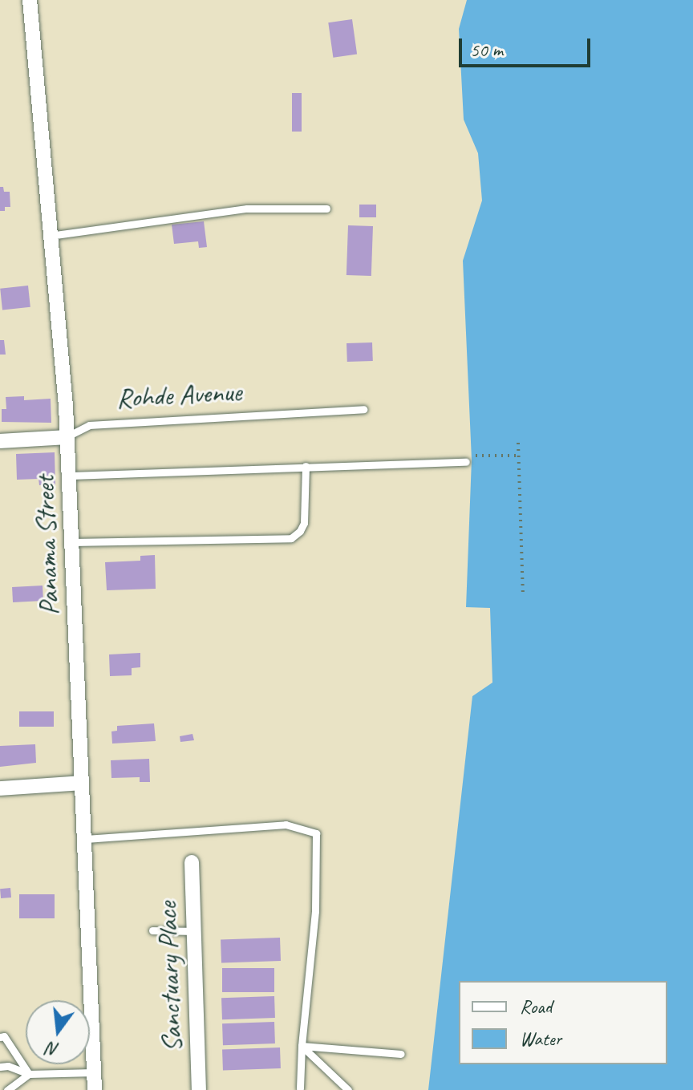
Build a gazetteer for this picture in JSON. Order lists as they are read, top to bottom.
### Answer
{
  "streets": {
    "street": ["Rohde Avenue", "Panama Street", "Sanctuary Place"]
  },
  "crossings": [
    ["Rohde Avenue", "Panama Street"]
  ],
  "legend": ["Road", "Water"],
  "scale_bar": "50 m",
  "north": "bottom"
}
